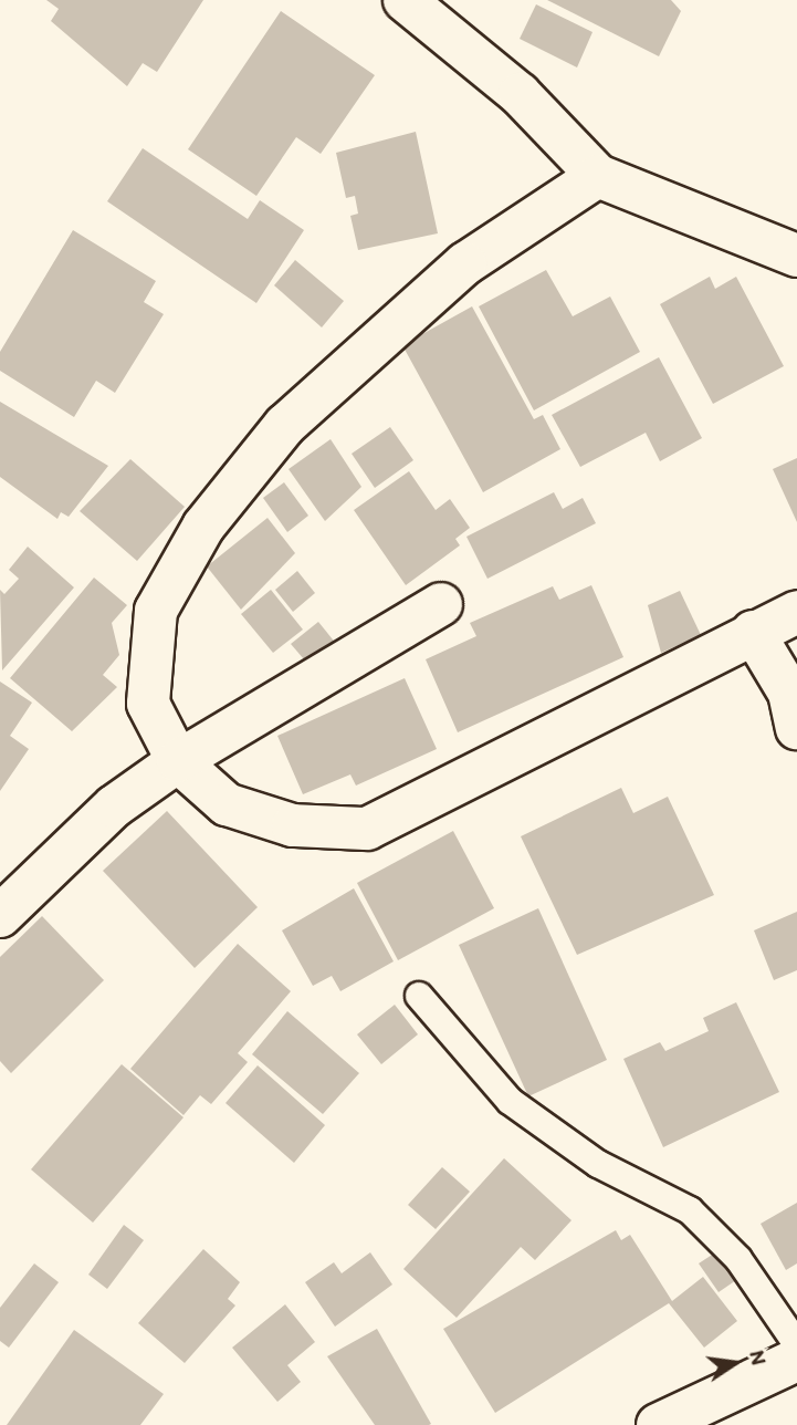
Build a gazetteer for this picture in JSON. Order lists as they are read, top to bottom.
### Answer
{
  "north": "right"
}
